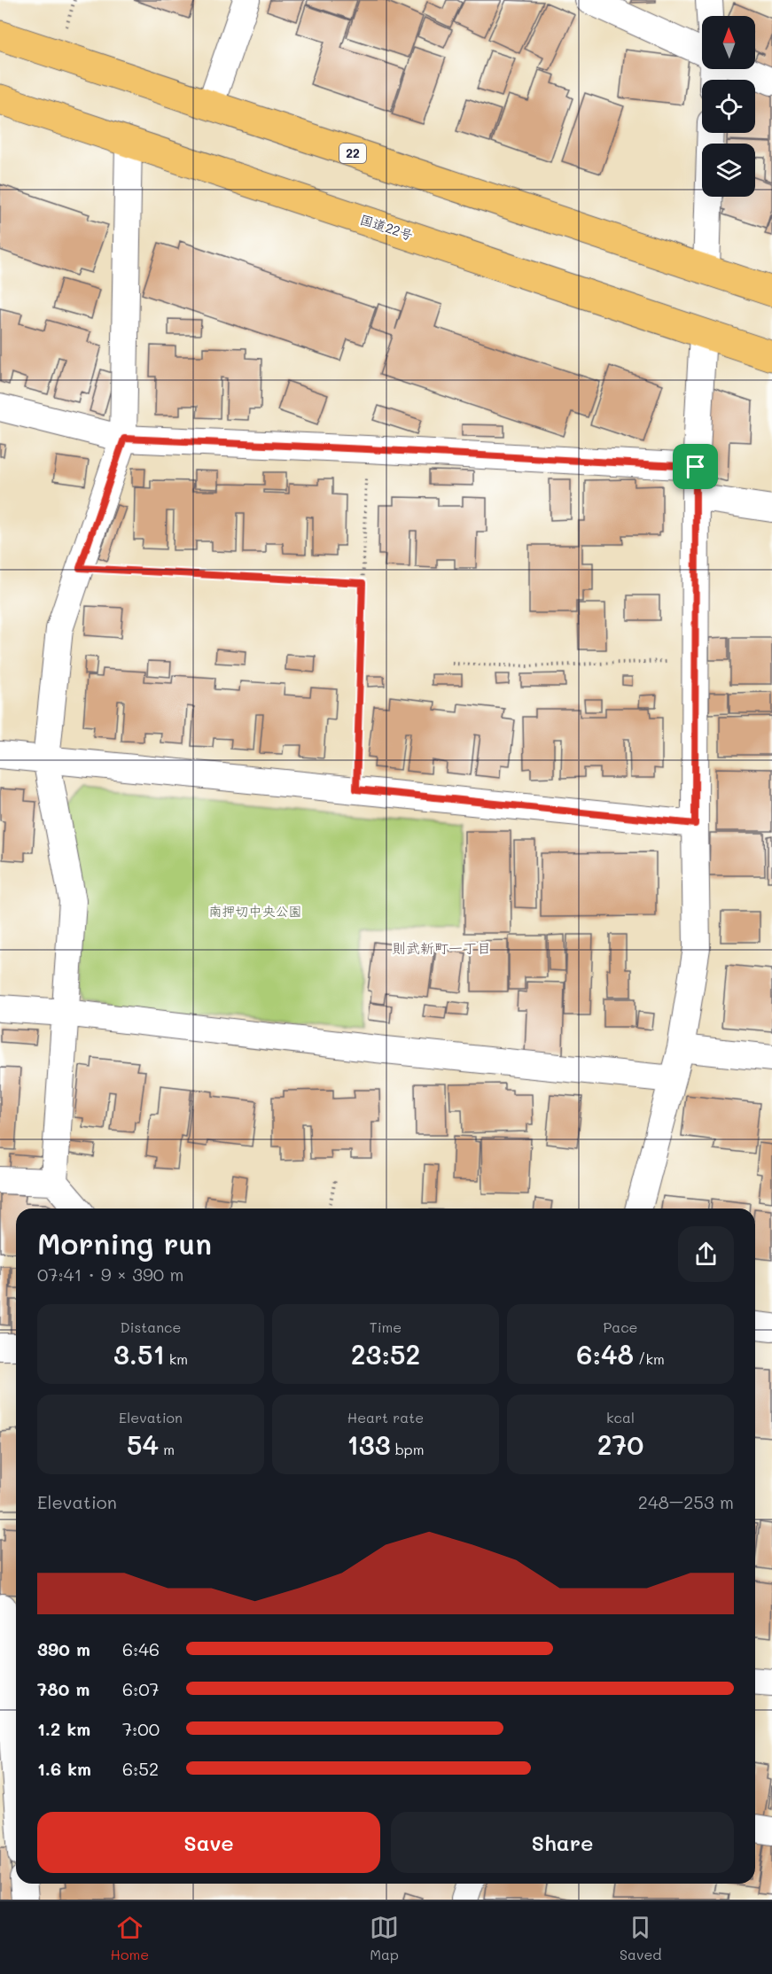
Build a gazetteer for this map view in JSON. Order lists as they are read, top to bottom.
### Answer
{
  "streets": {
    "highway": ["22", "国道22号"]
  },
  "districts": ["則武新町一丁目"],
  "parks": ["南押切中央公園"],
  "north": "top",
  "page": {
    "heading": ["Morning run", "07:41 · 9 × 390 m"],
    "stats": [
      ["Distance", "3.51 km"],
      ["Time", "23:52"],
      ["Pace", "6:48 /km"],
      ["Elevation", "54 m"],
      ["Heart rate", "133 bpm"],
      ["kcal", "270"]
    ],
    "chart": ["Elevation", "248–253 m"],
    "list": [
      {
        "name": "390 m",
        "note": "6:46"
      },
      {
        "name": "780 m",
        "note": "6:07"
      },
      {
        "name": "1.2 km",
        "note": "7:00"
      },
      {
        "name": "1.6 km",
        "note": "6:52"
      }
    ],
    "buttons": ["Save", "Share"],
    "tabs": ["Home", "Map", "Saved"]
  }
}
